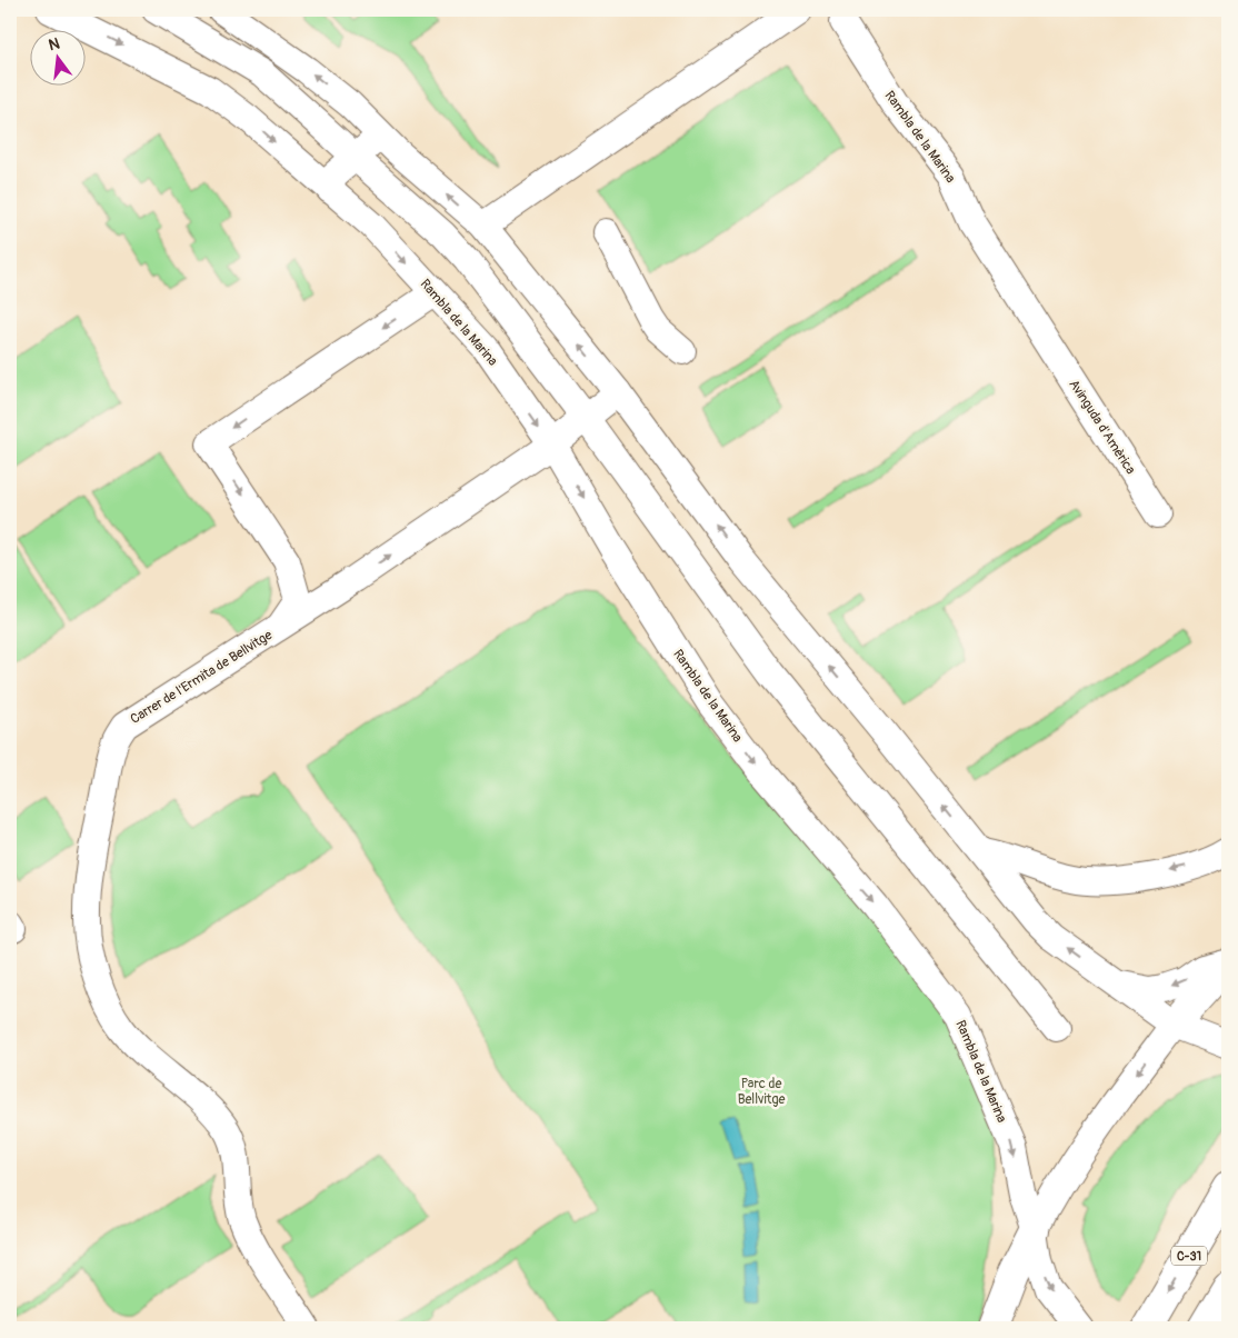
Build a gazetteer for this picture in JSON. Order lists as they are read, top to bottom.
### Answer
{
  "streets": {
    "highway": ["C-31"],
    "street": ["Rambla de la Marina", "Avinguda d'Amèrica", "Carrer de l'Ermita de Bellvitge"]
  },
  "crossings": [
    ["Rambla de la Marina", "Avinguda d'Amèrica"],
    ["Rambla de la Marina", "Carrer de l'Ermita de Bellvitge"]
  ],
  "parks": ["Parc de Bellvitge"],
  "north": "top"
}
